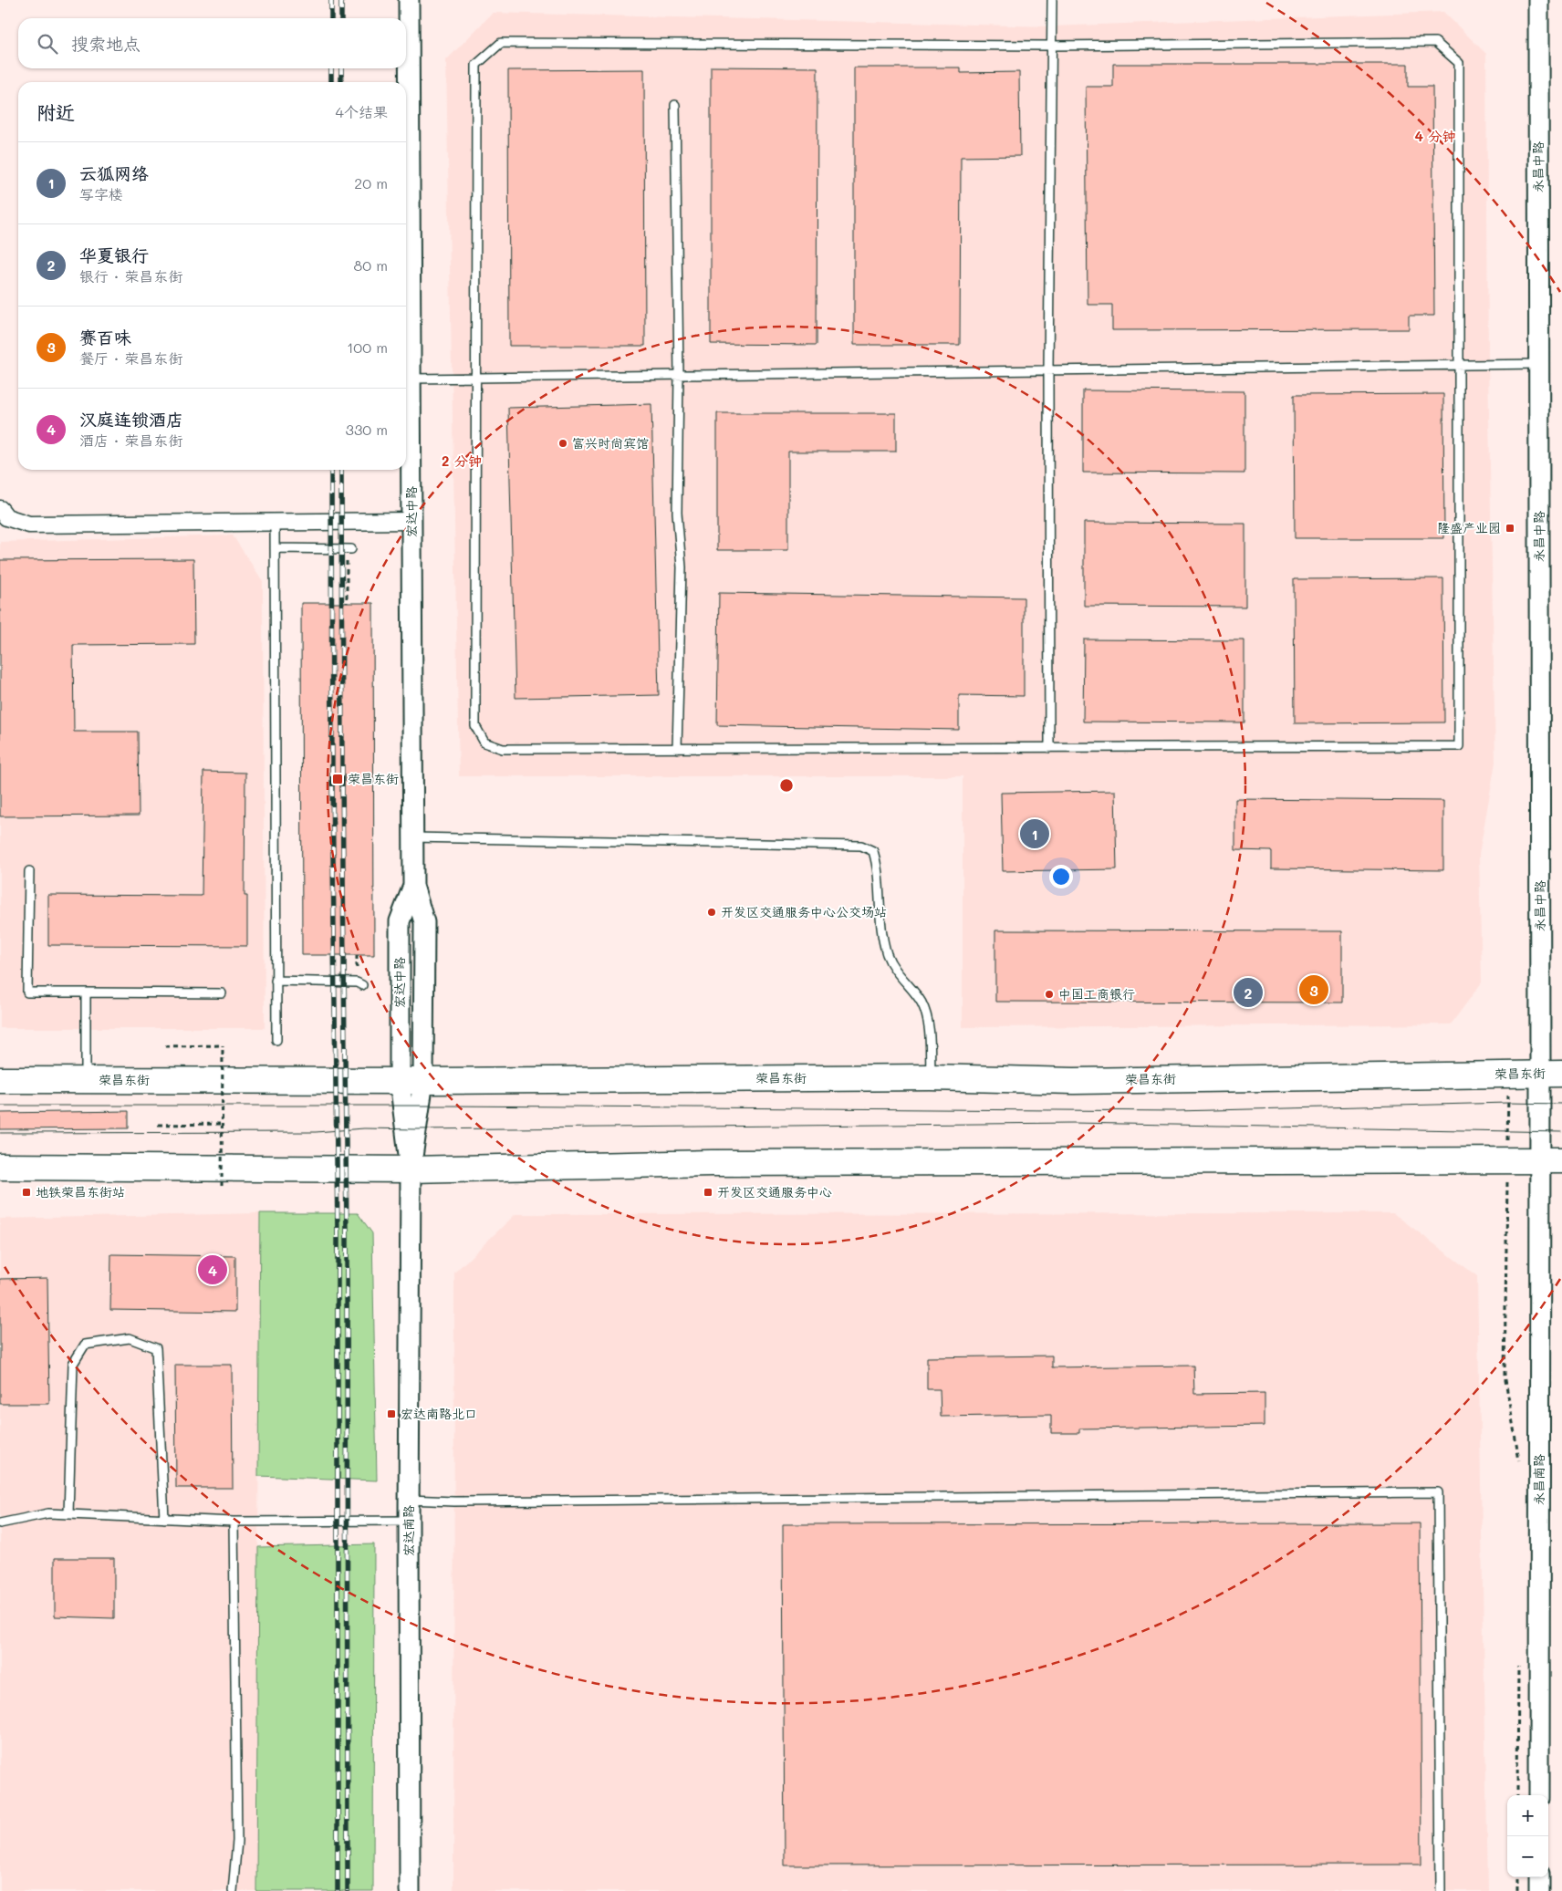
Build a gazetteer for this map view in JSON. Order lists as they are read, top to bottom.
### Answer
{
  "streets": {
    "main road": ["荣昌东街"],
    "street": [
      "永昌中路",
      "宏达中路",
      "永昌南路",
      "宏达南路"
    ]
  },
  "crossings": [
    ["永昌中路", "荣昌东街"],
    ["永昌中路", "永昌南路"],
    ["宏达中路", "荣昌东街"],
    ["宏达中路", "宏达南路"]
  ],
  "places": {
    "other": ["富兴时尚宾馆", "开发区交通服务中心公交场站", "中国工商银行"],
    "transit": [
      "隆盛产业园",
      "荣昌东街",
      "地铁荣昌东街站",
      "开发区交通服务中心",
      "宏达南路北口"
    ]
  },
  "page": {
    "search": "搜索地点",
    "heading": ["附近", "4个结果"],
    "list": [
      {
        "mark": "1",
        "name": "云狐网络",
        "note": "写字楼",
        "value": "20 m"
      },
      {
        "mark": "2",
        "name": "华夏银行",
        "note": "银行 · 荣昌东街",
        "value": "80 m"
      },
      {
        "mark": "3",
        "name": "赛百味",
        "note": "餐厅 · 荣昌东街",
        "value": "100 m"
      },
      {
        "mark": "4",
        "name": "汉庭连锁酒店",
        "note": "酒店 · 荣昌东街",
        "value": "330 m"
      }
    ],
    "pins": [
      "1",
      "3",
      "2",
      "4"
    ],
    "map_buttons": ["+", "−"]
  },
  "rings": ["4 分钟", "2 分钟"]
}
